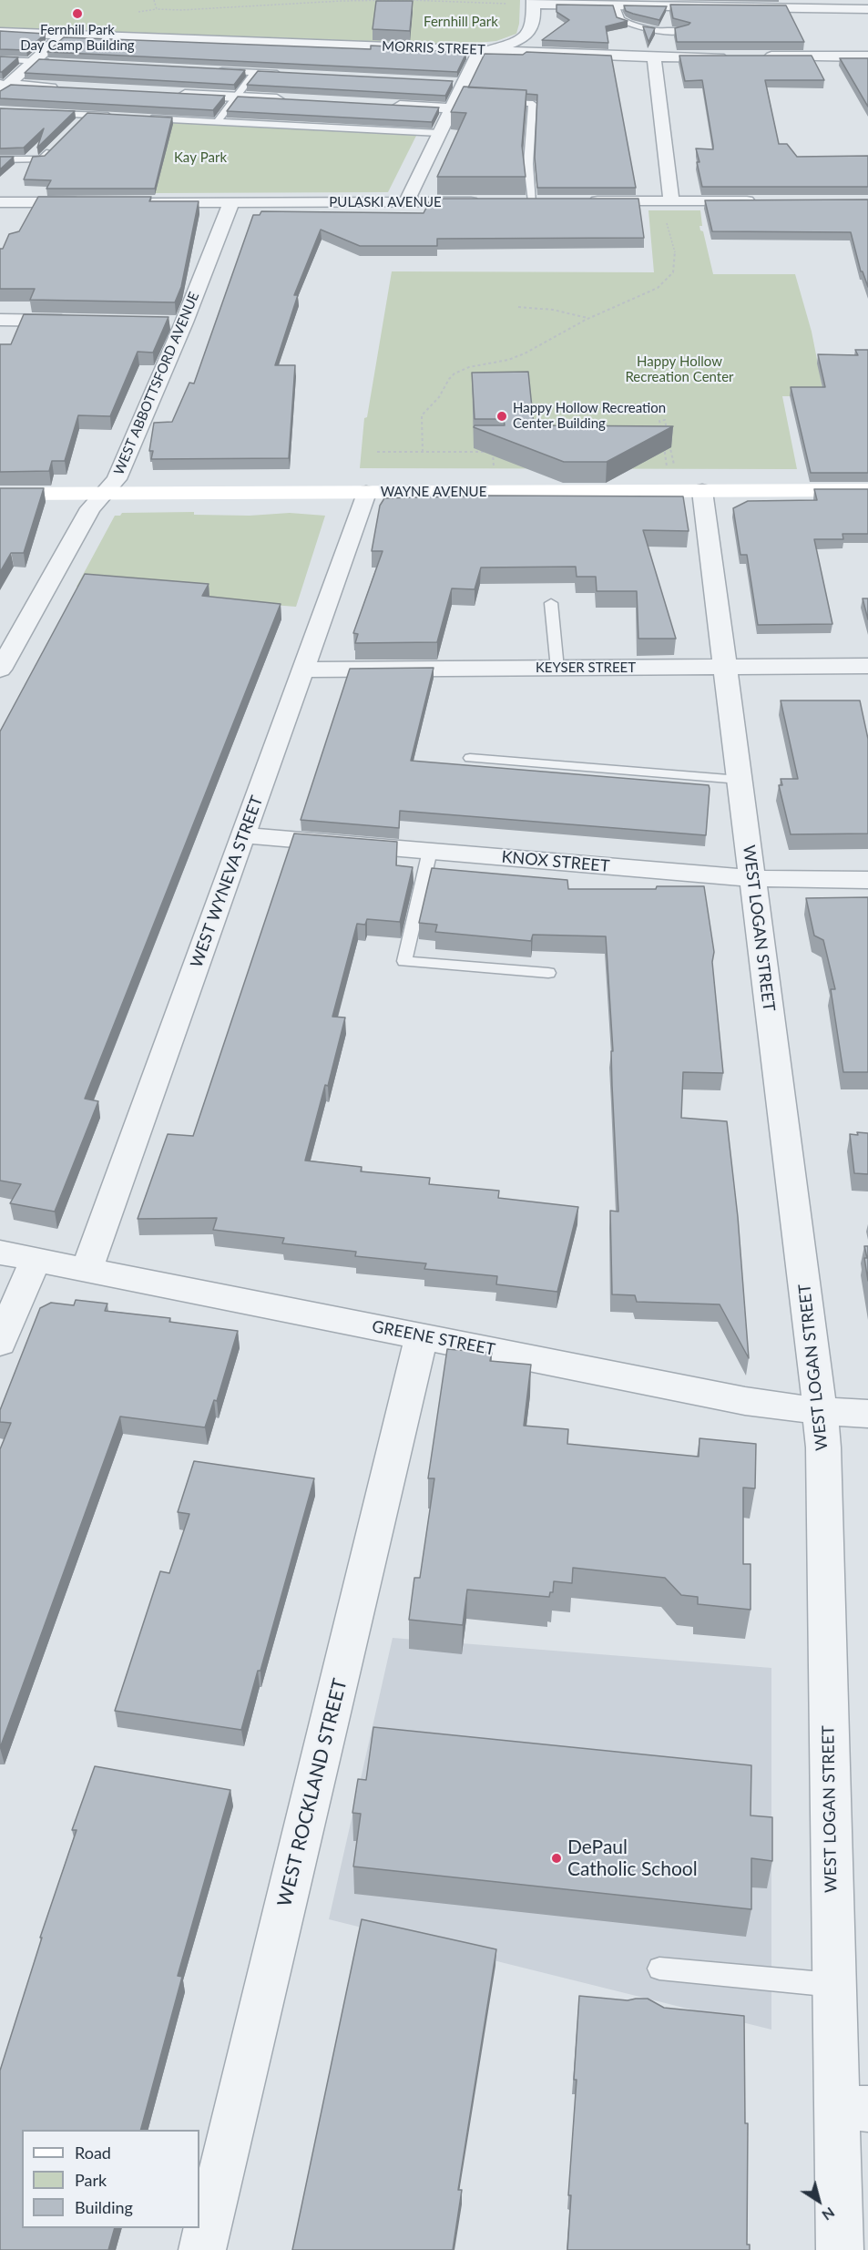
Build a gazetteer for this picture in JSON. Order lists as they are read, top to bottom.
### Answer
{
  "streets": {
    "main road": ["WAYNE AVENUE"],
    "street": [
      "MORRIS STREET",
      "PULASKI AVENUE",
      "WEST ABBOTTSFORD AVENUE",
      "KEYSER STREET",
      "KNOX STREET",
      "WEST WYNEVA STREET",
      "WEST LOGAN STREET",
      "GREENE STREET",
      "WEST ROCKLAND STREET"
    ]
  },
  "crossings": [
    ["PULASKI AVENUE", "WEST ABBOTTSFORD AVENUE"],
    ["WEST ABBOTTSFORD AVENUE", "WAYNE AVENUE"],
    ["WAYNE AVENUE", "WEST WYNEVA STREET"],
    ["WAYNE AVENUE", "WEST LOGAN STREET"],
    ["KEYSER STREET", "WEST WYNEVA STREET"],
    ["KEYSER STREET", "WEST LOGAN STREET"],
    ["KNOX STREET", "WEST WYNEVA STREET"],
    ["KNOX STREET", "WEST LOGAN STREET"],
    ["WEST WYNEVA STREET", "GREENE STREET"],
    ["WEST LOGAN STREET", "GREENE STREET"],
    ["GREENE STREET", "WEST ROCKLAND STREET"]
  ],
  "parks": ["Fernhill Park", "Kay Park", "Happy Hollow Recreation Center"],
  "places": ["Fernhill Park Day Camp Building", "Happy Hollow Recreation Center Building", "DePaul Catholic School"],
  "legend": ["Road", "Park", "Building"],
  "north": "bottom right"
}
